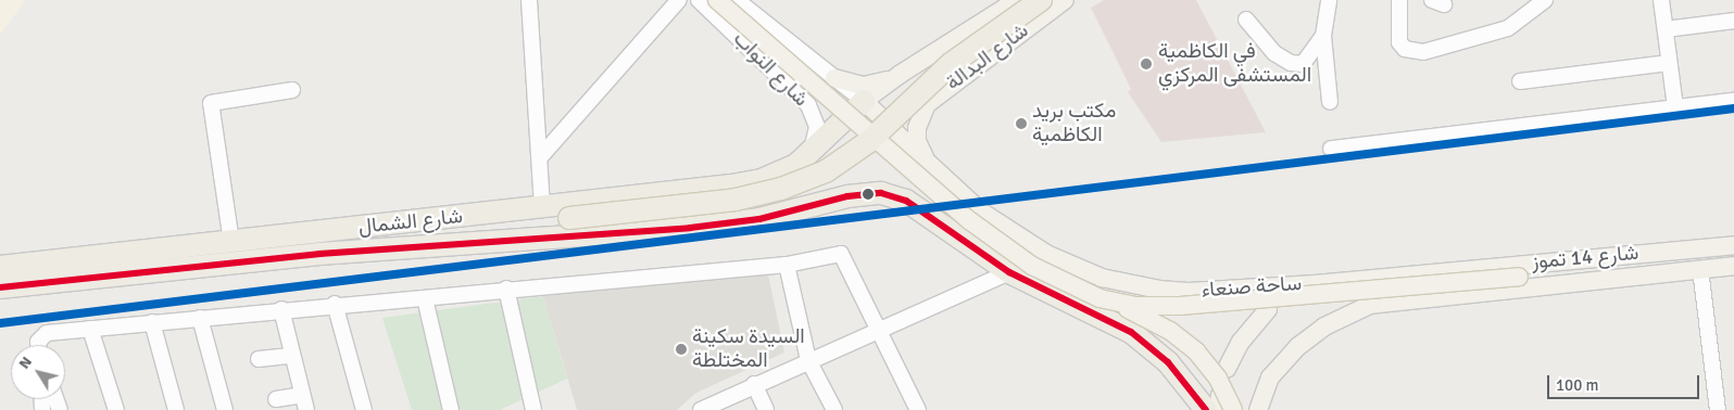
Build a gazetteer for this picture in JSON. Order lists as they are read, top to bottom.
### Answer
{
  "streets": {
    "highway": ["شارع الشمال"],
    "main road": ["شارع البدالة", "شارع 14 تموز", "ساحة صنعاء"],
    "street": ["شارع النواب"]
  },
  "crossings": [
    ["شارع البدالة", "ساحة صنعاء"],
    ["شارع النواب", "شارع الشمال"],
    ["شارع 14 تموز", "ساحة صنعاء"]
  ],
  "places": ["في الكاظمية المستشفى المركزي", "مكتب بريد الكاظمية", "السيدة سكينة المختلطة"],
  "scale_bar": "100 m",
  "north": "top left"
}
